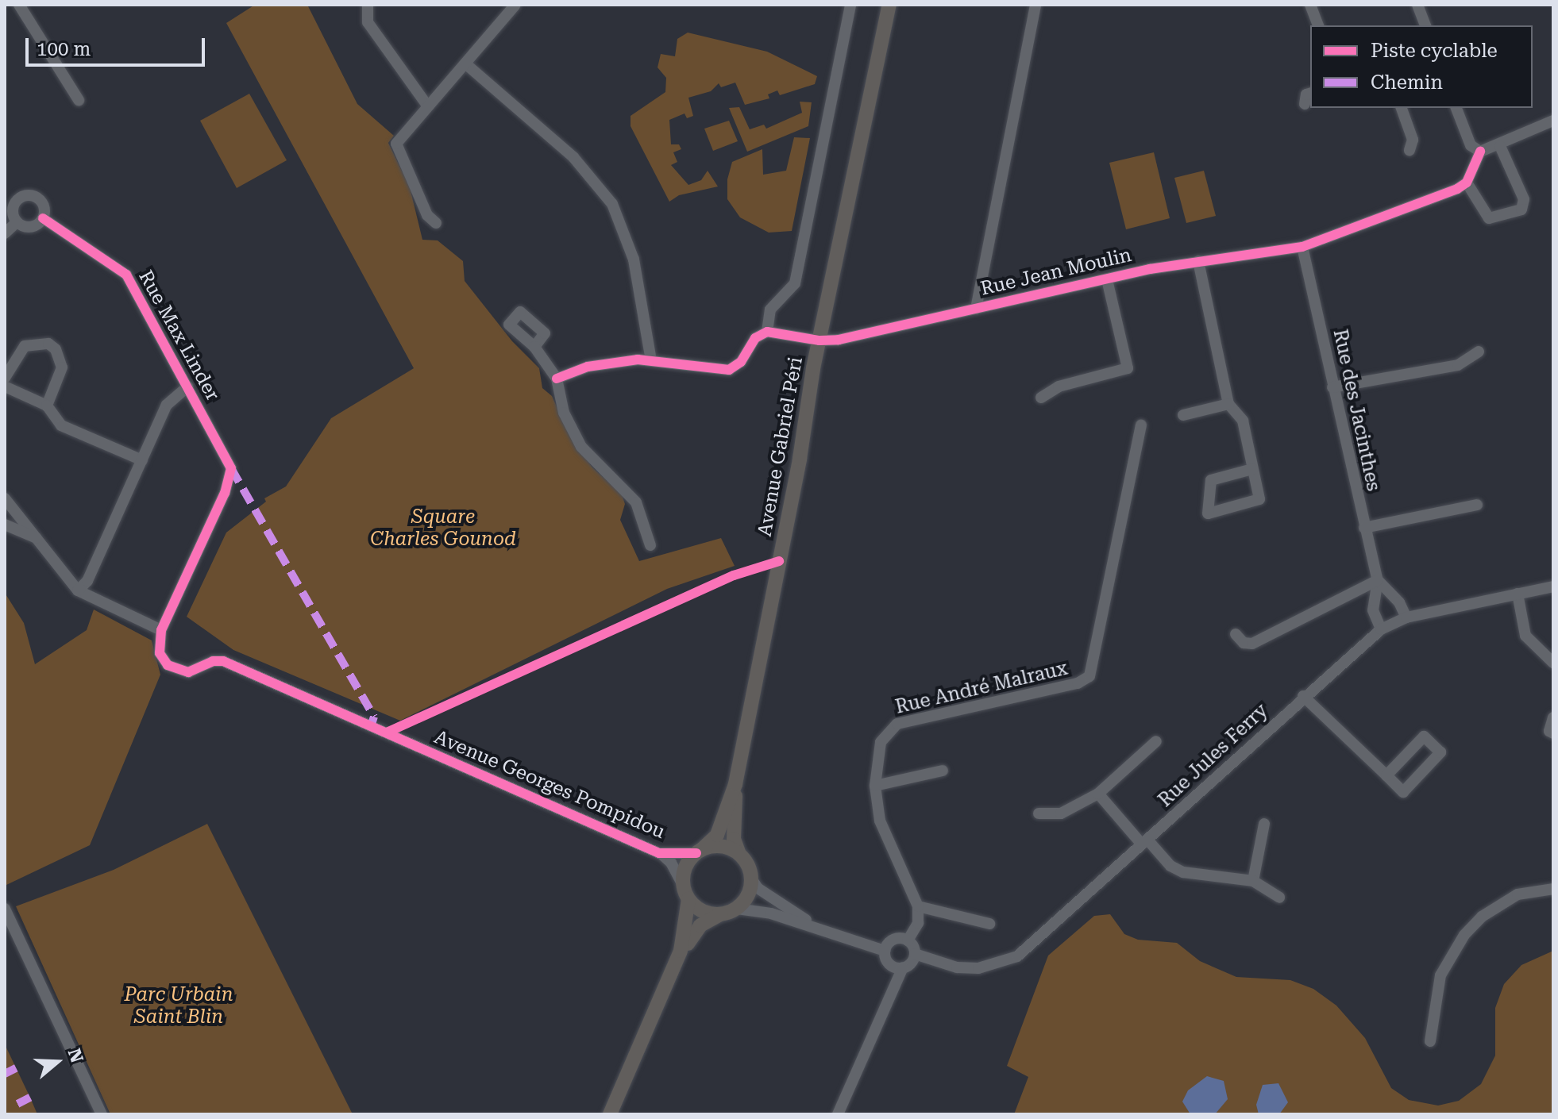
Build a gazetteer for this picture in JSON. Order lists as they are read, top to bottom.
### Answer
{
  "streets": {
    "main road": ["Avenue Gabriel Péri"],
    "street": [
      "Rue Jean Moulin",
      "Rue Max Linder",
      "Rue des Jacinthes",
      "Rue André Malraux",
      "Rue Jules Ferry",
      "Avenue Georges Pompidou"
    ]
  },
  "crossings": [
    ["Rue Jean Moulin", "Rue des Jacinthes"],
    ["Rue Jean Moulin", "Avenue Gabriel Péri"],
    ["Rue Max Linder", "Avenue Georges Pompidou"],
    ["Avenue Gabriel Péri", "Avenue Georges Pompidou"]
  ],
  "parks": ["Square Charles Gounod", "Parc Urbain Saint Blin"],
  "legend": ["Piste cyclable", "Chemin"],
  "scale_bar": "100 m",
  "north": "right"
}
